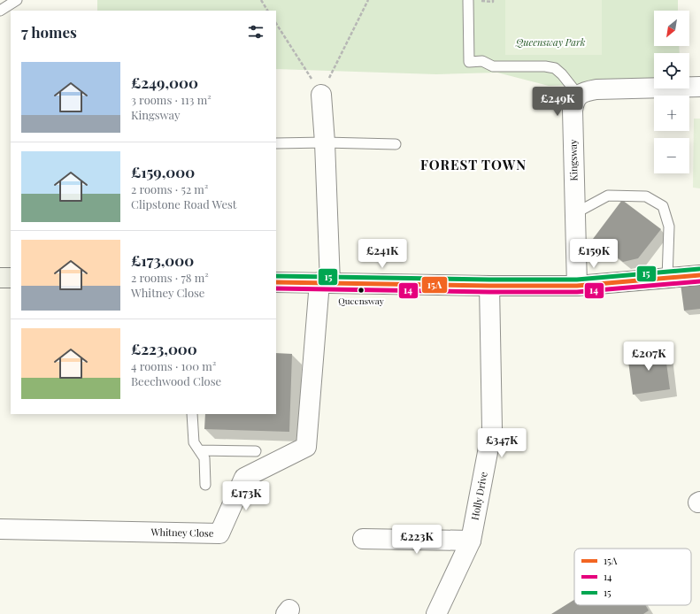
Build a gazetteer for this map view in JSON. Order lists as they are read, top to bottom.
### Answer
{
  "streets": {
    "street": ["Kingsway", "Holly Drive", "Whitney Close"]
  },
  "districts": ["FOREST TOWN"],
  "parks": ["Queensway Park"],
  "places": ["Queensway"],
  "lines": ["transit line 15", "transit line 15A", "transit line 14"],
  "legend": ["15A", "14", "15"],
  "north": "bottom left",
  "page": {
    "map_buttons": ["+", "−"],
    "heading": "7 homes",
    "list": [
      {
        "name": "£249,000",
        "note": "3 rooms · 113 m² · Kingsway"
      },
      {
        "name": "£159,000",
        "note": "2 rooms · 52 m² · Clipstone Road West"
      },
      {
        "name": "£173,000",
        "note": "2 rooms · 78 m² · Whitney Close"
      },
      {
        "name": "£223,000",
        "note": "4 rooms · 100 m² · Beechwood Close"
      }
    ],
    "price": [
      "£249K",
      "£241K",
      "£159K",
      "£207K",
      "£347K",
      "£173K",
      "£223K"
    ]
  }
}
